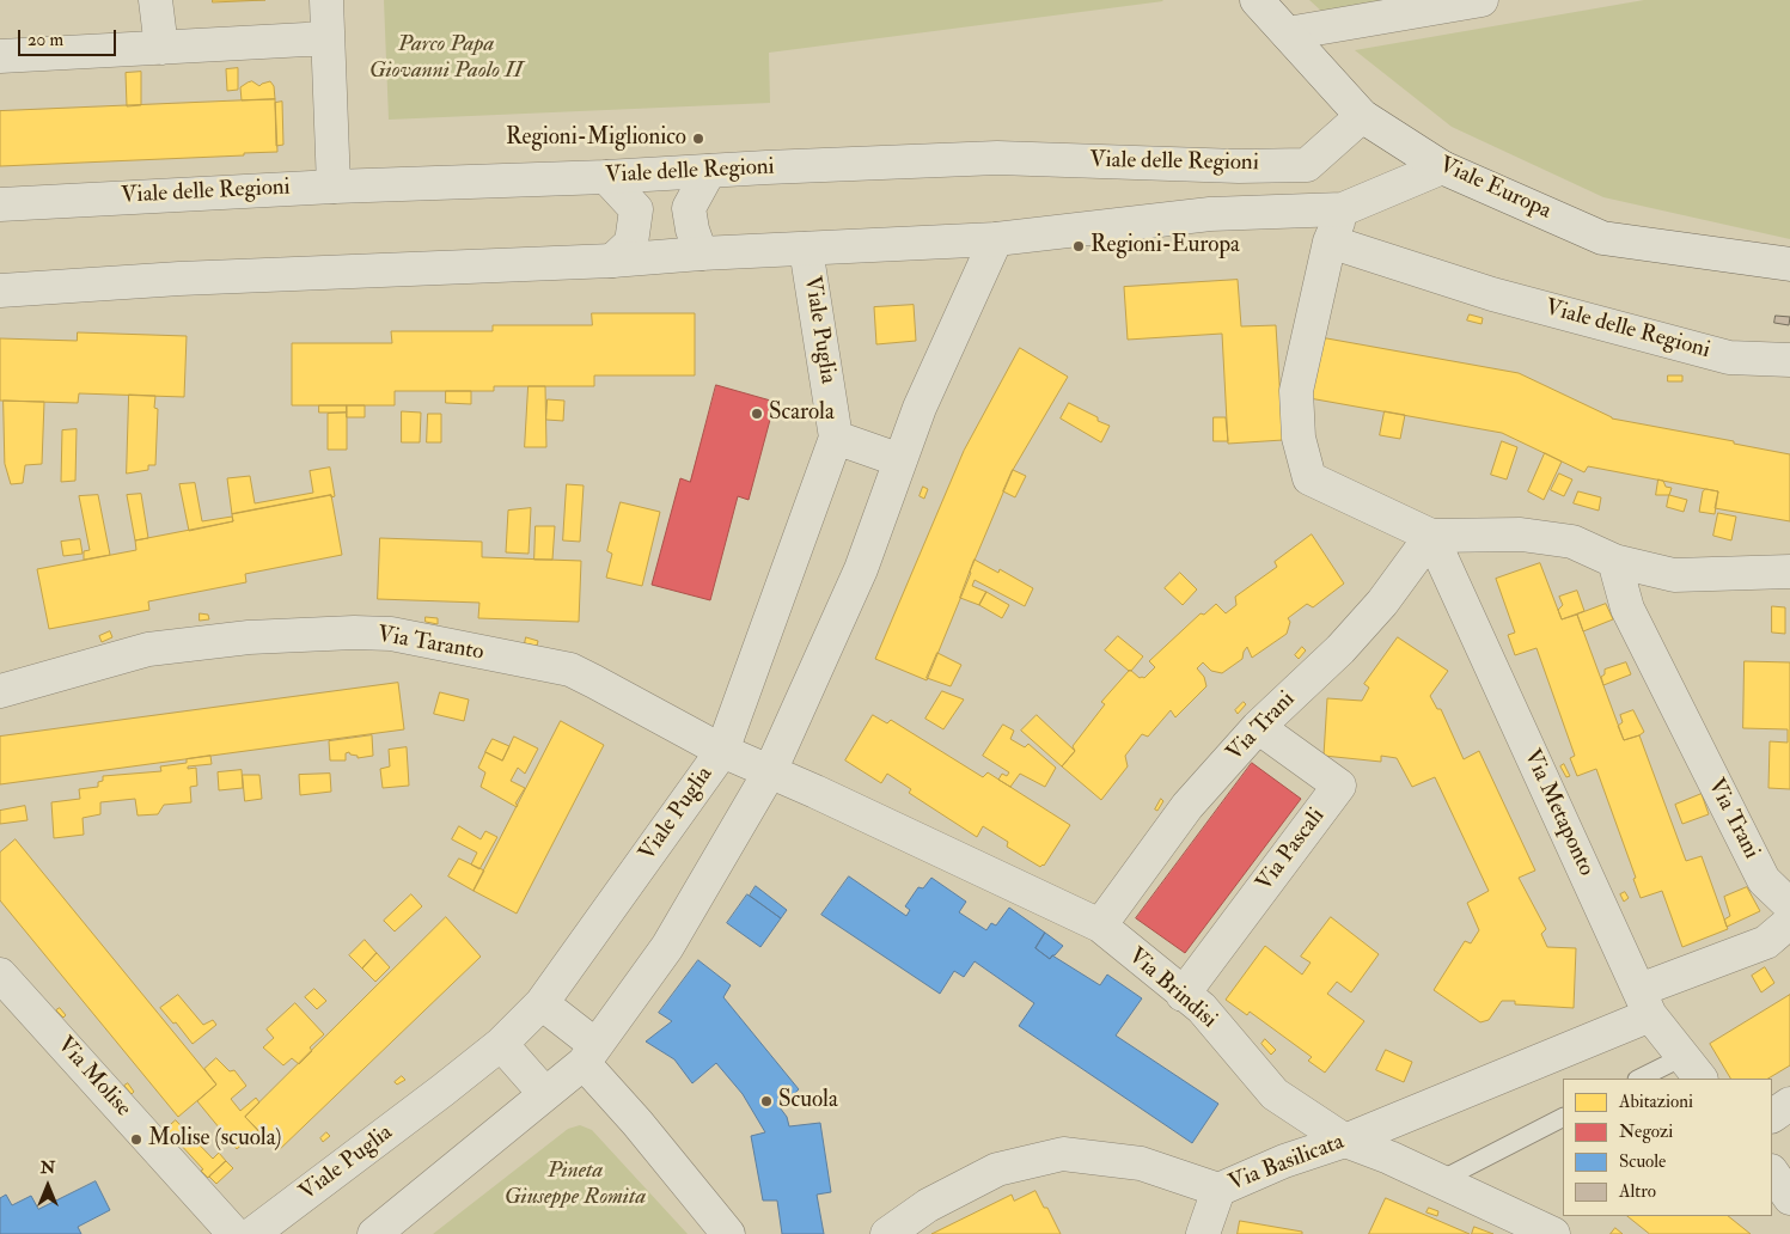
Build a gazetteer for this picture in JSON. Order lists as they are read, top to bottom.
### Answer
{
  "streets": {
    "street": [
      "Viale delle Regioni",
      "Viale Europa",
      "Viale Puglia",
      "Via Taranto",
      "Via Trani",
      "Via Metaponto",
      "Via Pascali",
      "Via Brindisi",
      "Via Molise",
      "Via Basilicata"
    ]
  },
  "crossings": [
    ["Viale delle Regioni", "Viale Europa"],
    ["Viale Puglia", "Via Taranto"],
    ["Via Taranto", "Via Brindisi"],
    ["Via Trani", "Via Metaponto"],
    ["Via Trani", "Via Pascali"],
    ["Via Trani", "Via Brindisi"],
    ["Via Metaponto", "Via Basilicata"],
    ["Via Pascali", "Via Brindisi"],
    ["Via Brindisi", "Via Basilicata"]
  ],
  "parks": ["Parco Papa Giovanni Paolo II", "Pineta Giuseppe Romita"],
  "places": [
    "Regioni-Miglionico",
    "Regioni-Europa",
    "Scarola",
    "Scuola",
    "Molise (scuola)"
  ],
  "legend": [
    "Abitazioni",
    "Negozi",
    "Scuole",
    "Altro"
  ],
  "scale_bar": "20 m",
  "north": "top"
}
